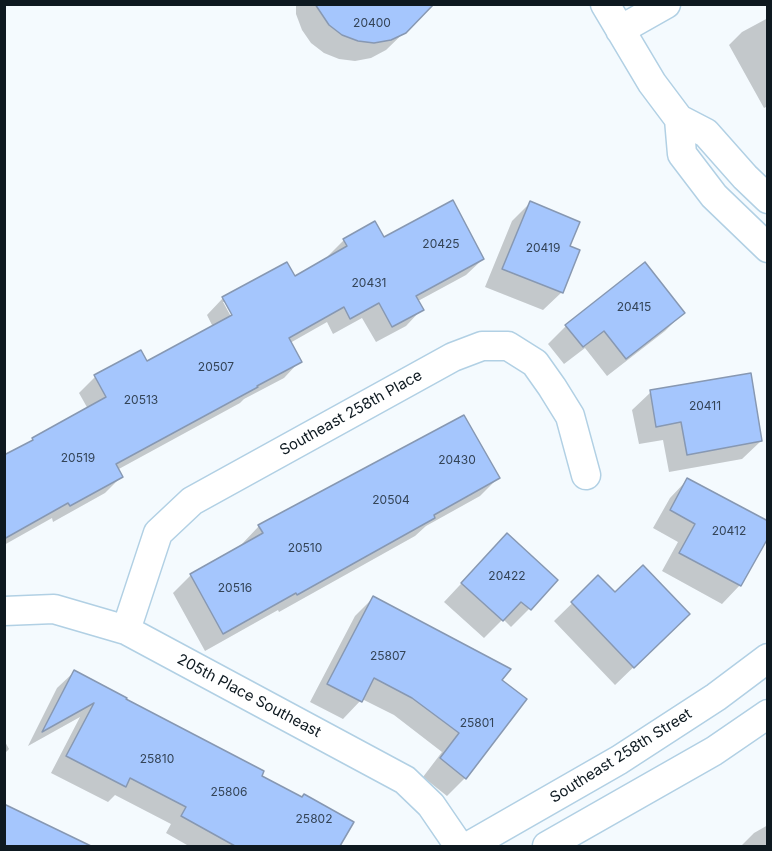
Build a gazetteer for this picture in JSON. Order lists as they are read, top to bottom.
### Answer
{
  "streets": {
    "street": ["Southeast 258th Place", "205th Place Southeast", "Southeast 258th Street"]
  },
  "crossings": [
    ["Southeast 258th Place", "205th Place Southeast"]
  ],
  "house_numbers": [
    "20400",
    "20425",
    "20419",
    "20431",
    "20415",
    "20507",
    "20513",
    "20411",
    "20519",
    "20430",
    "20504",
    "20412",
    "20510",
    "20422",
    "20516",
    "25807",
    "25801",
    "25810",
    "25806",
    "25802"
  ]
}
